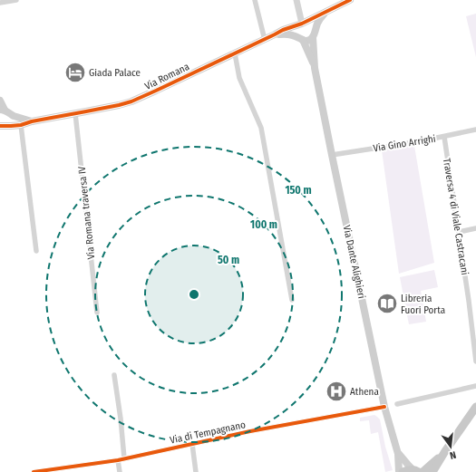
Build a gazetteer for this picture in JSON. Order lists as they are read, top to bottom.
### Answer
{
  "streets": {
    "main road": ["Via Romana", "Via Dante Alighieri"],
    "street": [
      "Via Gino Arrighi",
      "Via Romana traversa IV",
      "Traversa 4 di Viale Castracani",
      "Via di Tempagnano"
    ]
  },
  "crossings": [
    ["Via Romana", "Via Romana traversa IV"],
    ["Via Romana", "Via Dante Alighieri"],
    ["Via Gino Arrighi", "Traversa 4 di Viale Castracani"],
    ["Via Gino Arrighi", "Via Dante Alighieri"],
    ["Via Dante Alighieri", "Via di Tempagnano"]
  ],
  "places": {
    "hotel": ["Giada Palace"],
    "library": ["Libreria Fuori Porta"],
    "hospital": ["Athena"]
  },
  "north": "bottom",
  "rings": ["150 m", "100 m", "50 m"]
}
